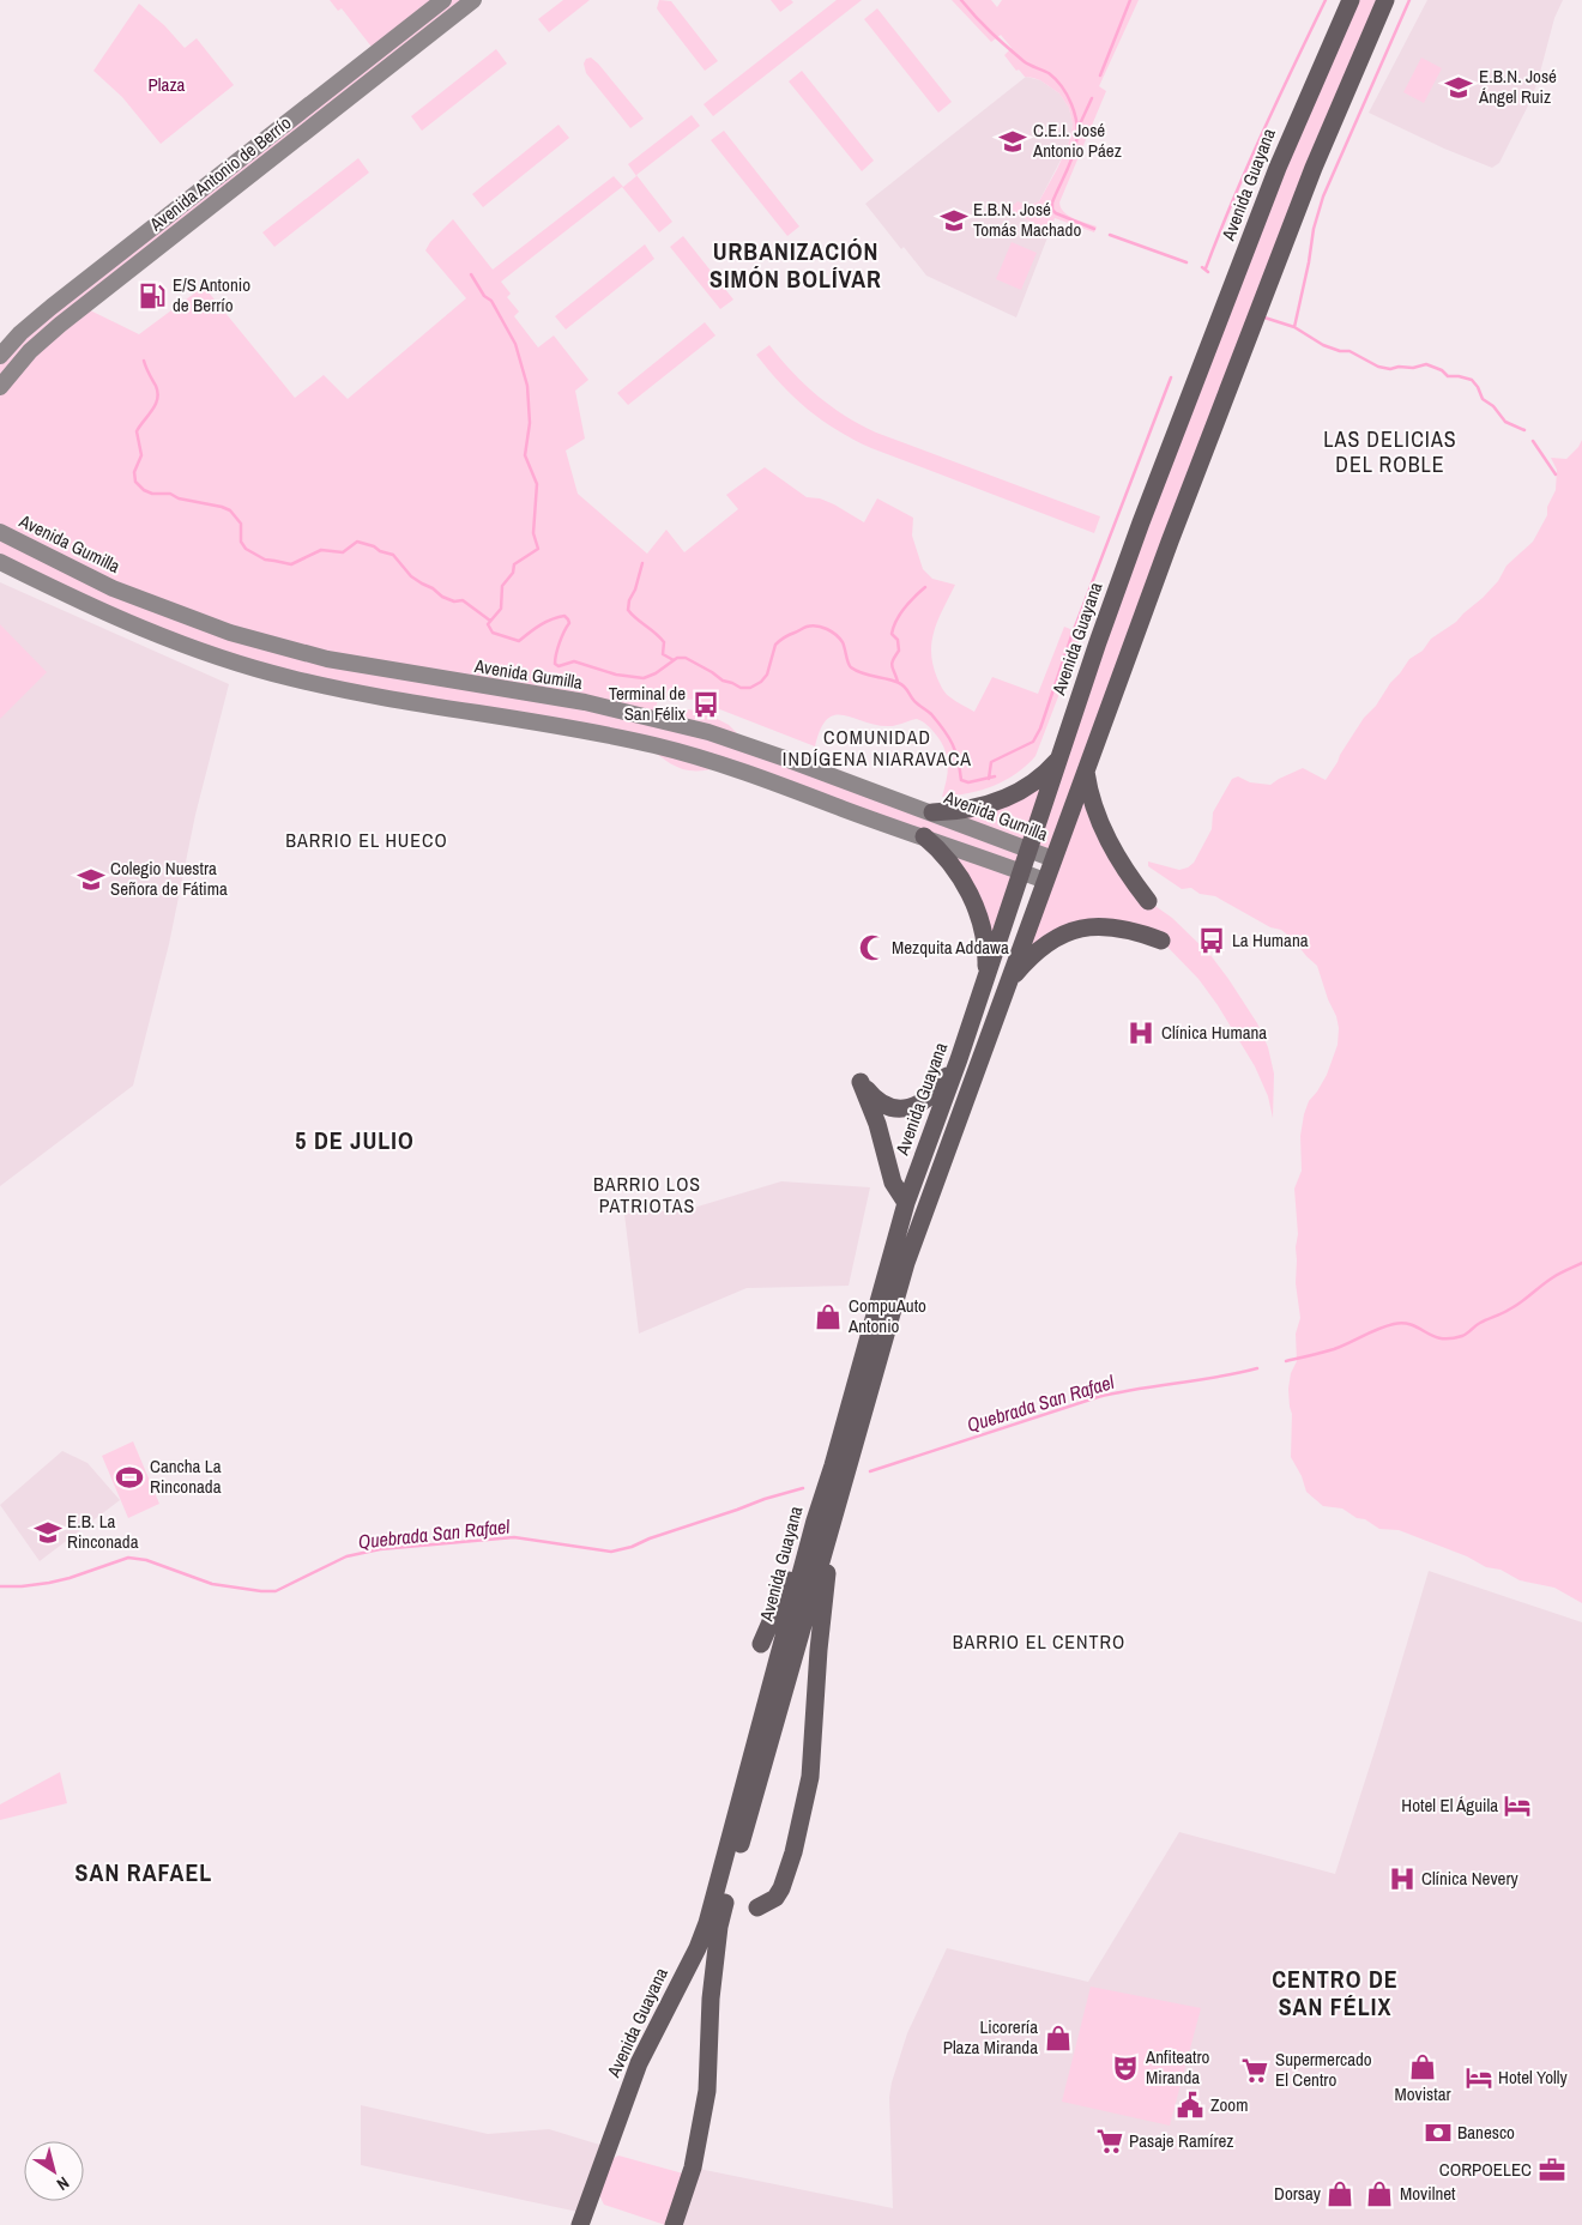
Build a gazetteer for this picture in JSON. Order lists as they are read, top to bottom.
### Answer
{
  "streets": {
    "highway": ["Avenida Guayana"],
    "main road": ["Avenida Antonio de Berrío", "Avenida Gumilla"]
  },
  "crossings": [
    ["Avenida Guayana", "Avenida Gumilla"]
  ],
  "districts": [
    "URBANIZACIÓN SIMÓN BOLÍVAR",
    "LAS DELICIAS DEL ROBLE",
    "COMUNIDAD INDÍGENA NIARAVACA",
    "BARRIO EL HUECO",
    "5 DE JULIO",
    "BARRIO LOS PATRIOTAS",
    "BARRIO EL CENTRO",
    "SAN RAFAEL",
    "CENTRO DE SAN FÉLIX"
  ],
  "water": ["Quebrada San Rafael"],
  "parks": ["Plaza"],
  "places": {
    "school or university": [
      "E.B.N. José Ángel Ruiz",
      "C.E.I. José Antonio Páez",
      "E.B.N. José Tomás Machado",
      "Colegio Nuestra Señora de Fátima",
      "E.B. La Rinconada"
    ],
    "fuel station": ["E/S Antonio de Berrío"],
    "bus stop": ["Terminal de San Félix", "La Humana"],
    "mosque": ["Mezquita Addawa"],
    "hospital": ["Clínica Humana", "Clínica Nevery"],
    "shop": [
      "CompuAuto Antonio",
      "Licorería Plaza Miranda",
      "Movistar",
      "Dorsay",
      "Movilnet"
    ],
    "sports": ["Cancha La Rinconada"],
    "hotel": ["Hotel El Águila", "Hotel Yolly"],
    "theatre": ["Anfiteatro Miranda"],
    "supermarket": ["Supermercado El Centro", "Pasaje Ramírez"],
    "public building": ["Zoom"],
    "bank": ["Banesco"],
    "office": ["CORPOELEC"]
  },
  "north": "bottom right"
}
